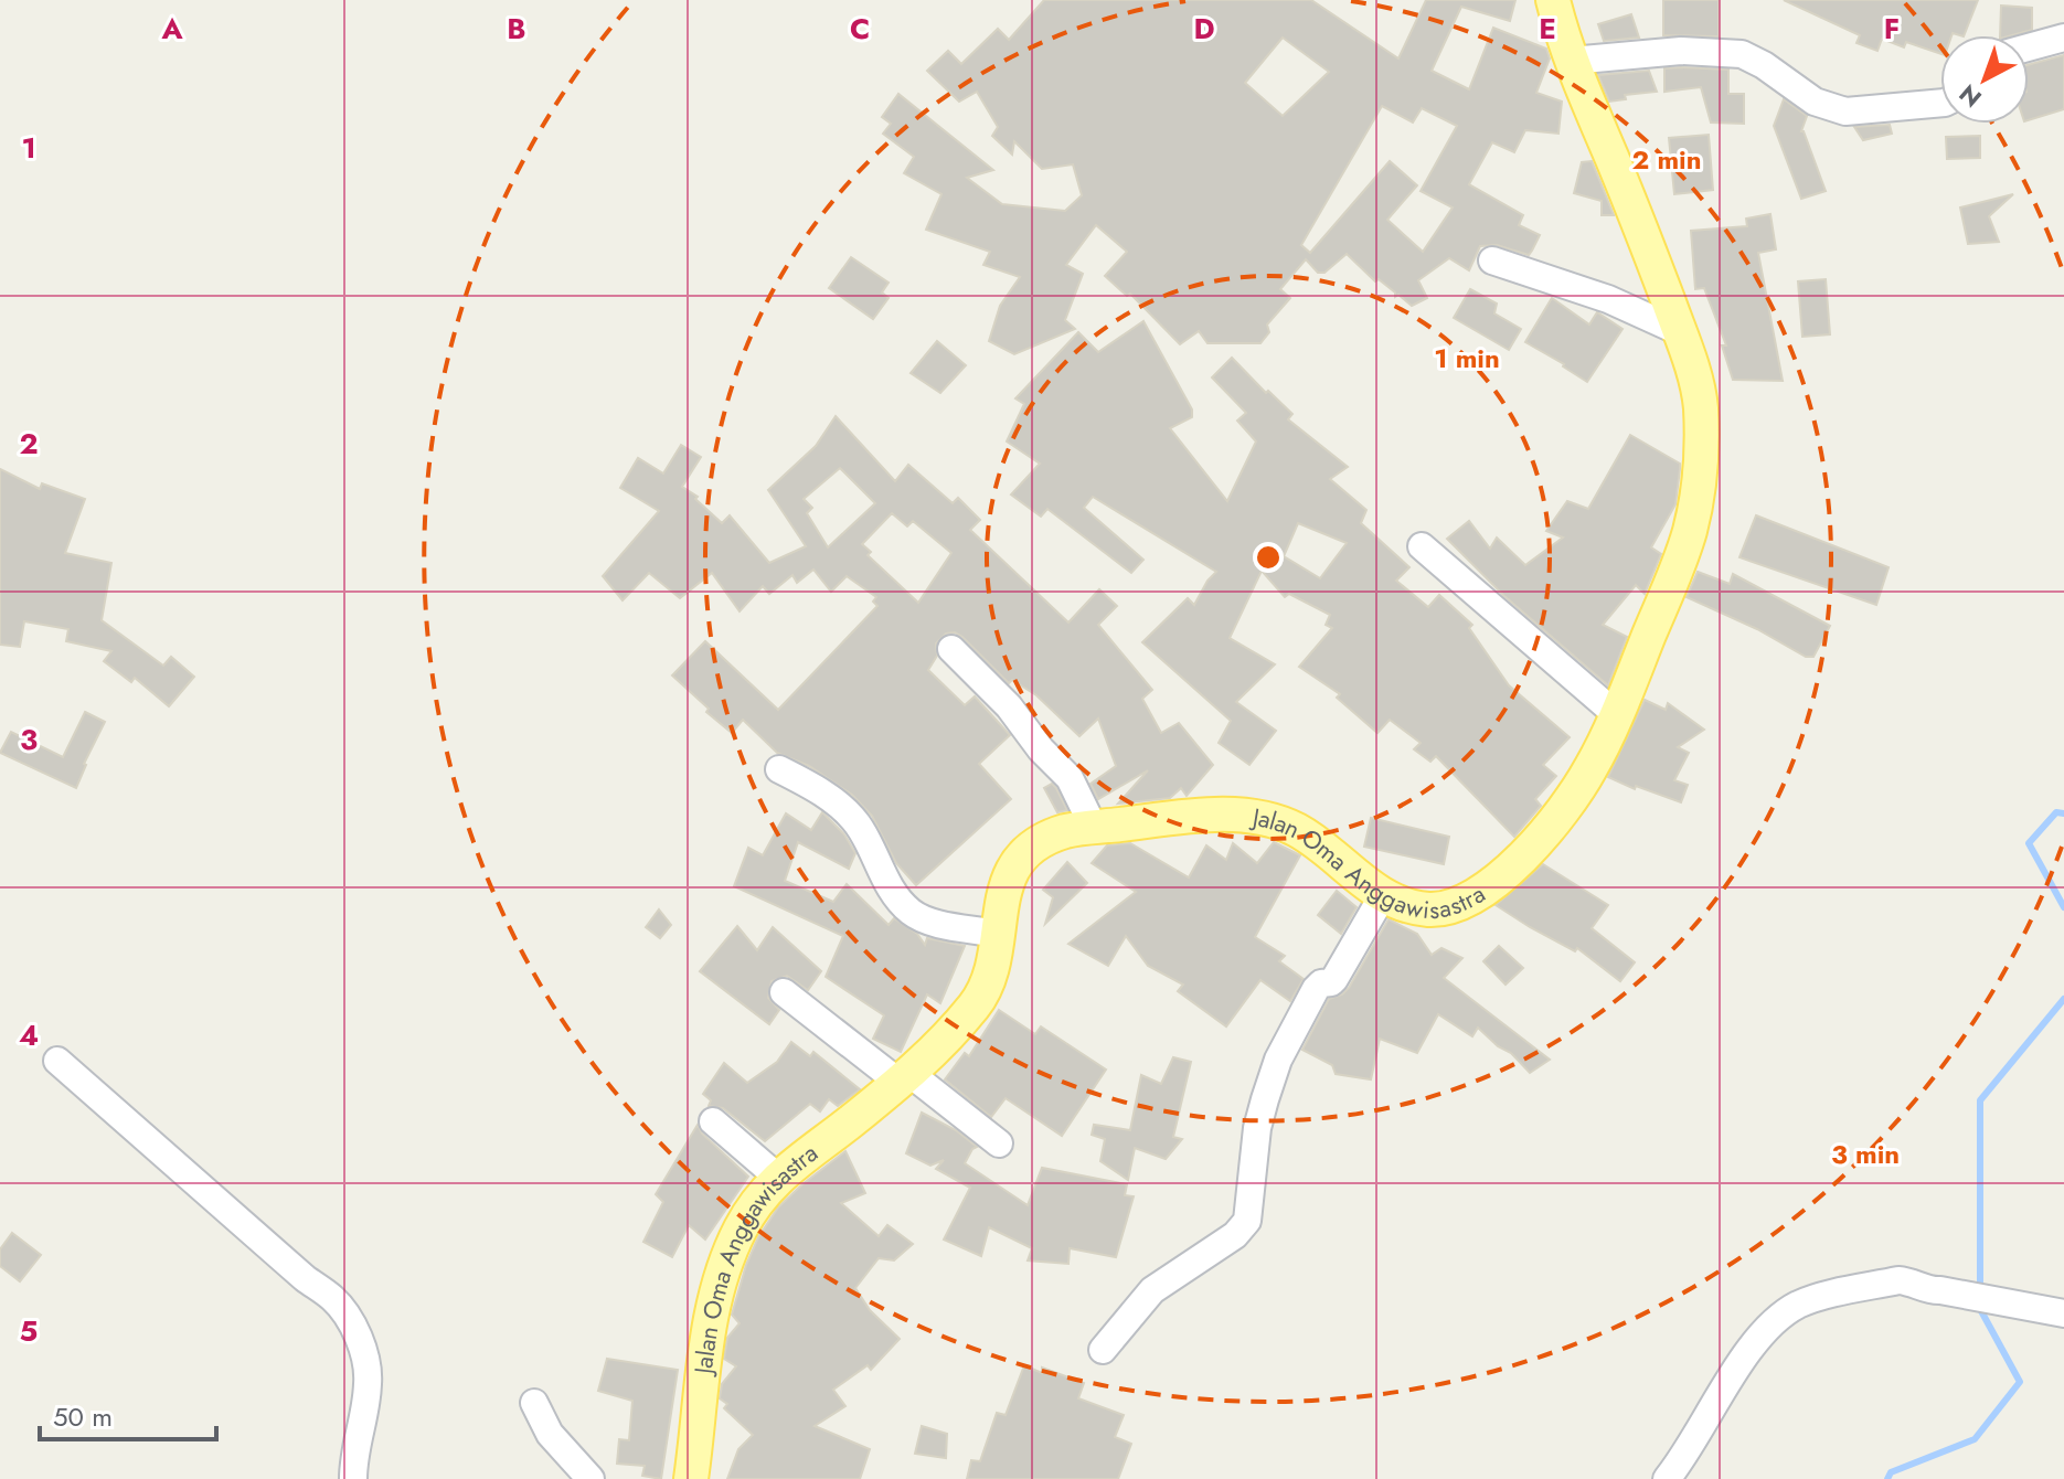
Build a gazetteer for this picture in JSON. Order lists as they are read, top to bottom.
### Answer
{
  "streets": {
    "main road": ["Jalan Oma Anggawisastra"]
  },
  "scale_bar": "50 m",
  "north": "bottom left",
  "grid": {
    "columns": [
      "A",
      "B",
      "C",
      "D",
      "E",
      "F"
    ],
    "rows": [
      "1",
      "2",
      "3",
      "4",
      "5"
    ]
  },
  "rings": ["2 min", "1 min", "3 min"]
}
